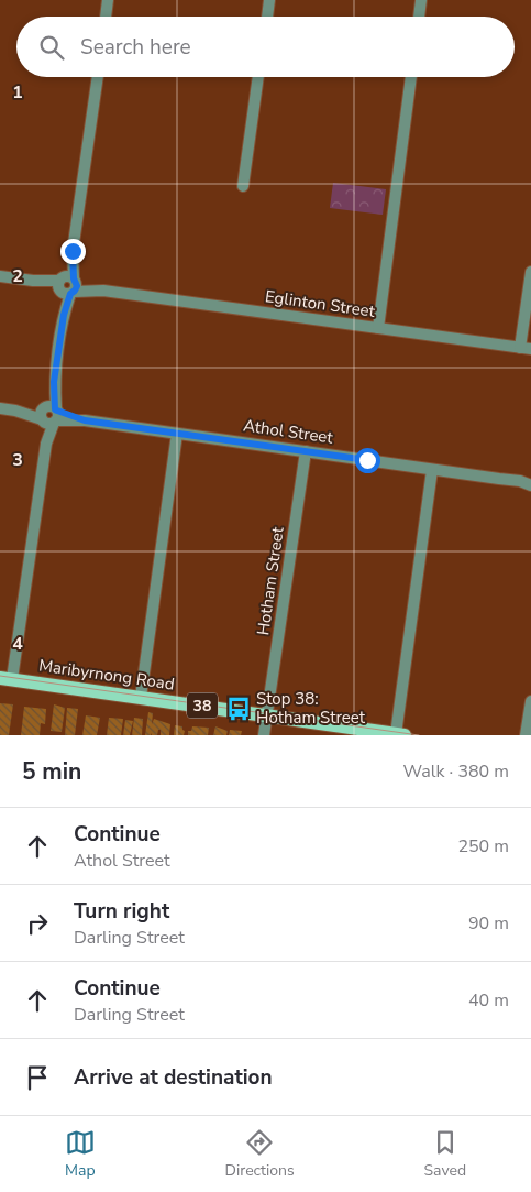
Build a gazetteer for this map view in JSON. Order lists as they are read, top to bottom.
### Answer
{
  "streets": {
    "main road": ["Maribyrnong Road", "38"],
    "street": ["Eglinton Street", "Athol Street", "Hotham Street"]
  },
  "crossings": [
    ["Athol Street", "Hotham Street"],
    ["Hotham Street", "Maribyrnong Road"]
  ],
  "places": {
    "bus stop": ["Stop 38: Hotham Street"]
  },
  "page": {
    "search": "Search here",
    "heading": ["5 min", "Walk · 380 m"],
    "list": [
      ["Continue", "Athol Street", "250 m"],
      ["Turn right", "Darling Street", "90 m"],
      ["Continue", "Darling Street", "40 m"],
      "Arrive at destination"
    ],
    "nav": ["Map", "Directions", "Saved"]
  },
  "grid": {
    "rows": [
      "1",
      "2",
      "3",
      "4"
    ]
  }
}
